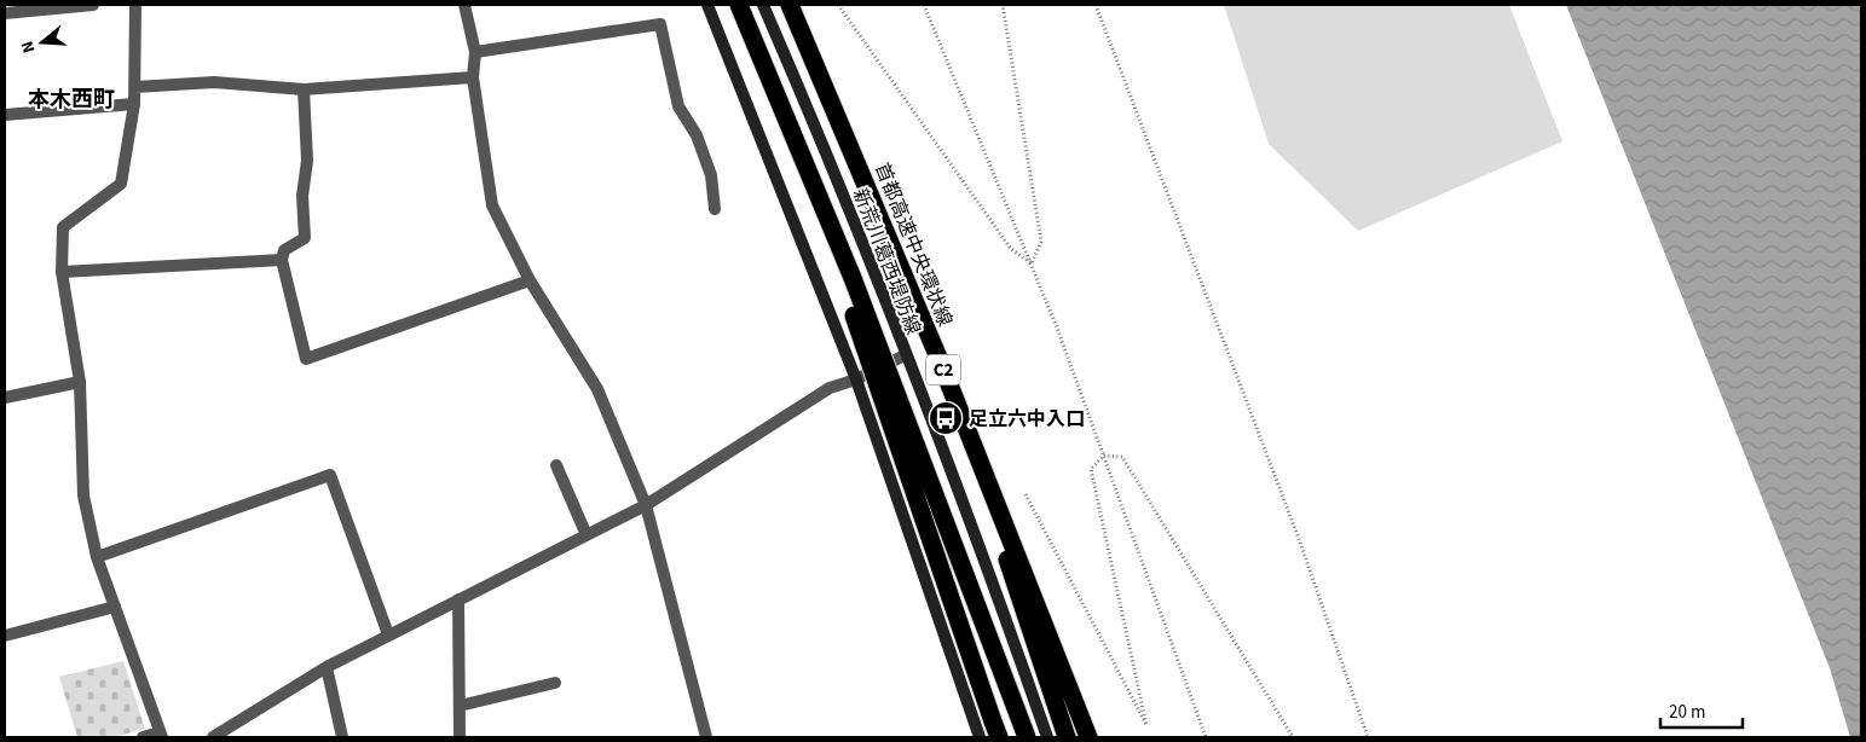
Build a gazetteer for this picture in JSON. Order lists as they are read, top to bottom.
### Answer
{
  "streets": {
    "highway": ["首都高速中央環状線", "C2"],
    "main road": ["新荒川葛西堤防線"]
  },
  "districts": ["本木西町"],
  "places": {
    "bus stop": ["足立六中入口"]
  },
  "scale_bar": "20 m",
  "north": "left"
}
